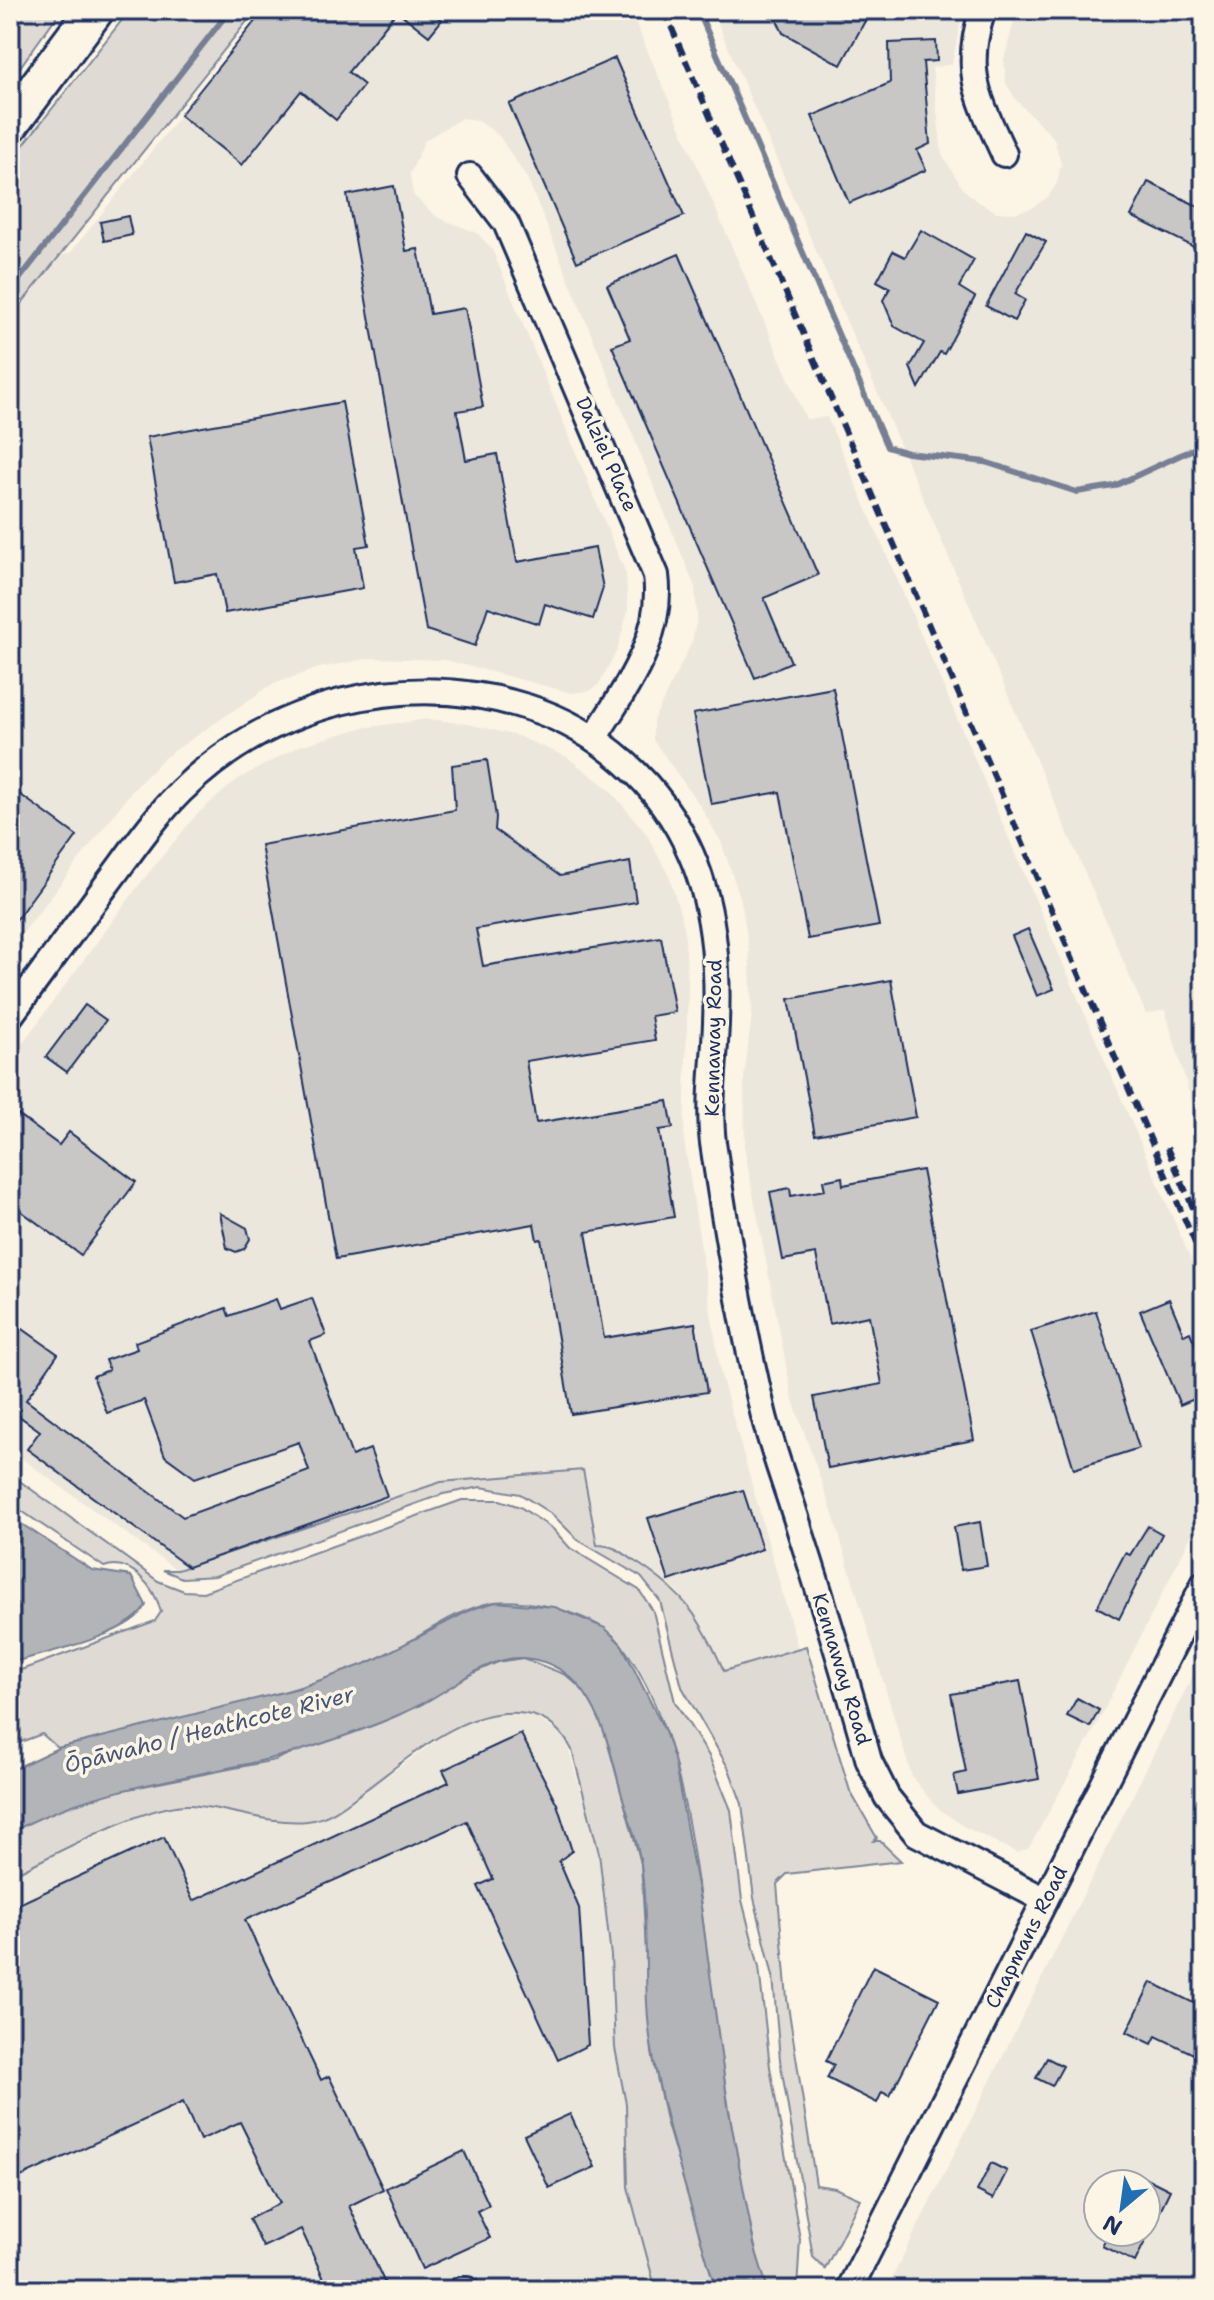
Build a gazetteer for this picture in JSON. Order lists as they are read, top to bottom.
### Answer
{
  "streets": {
    "street": ["Dalziel Place", "Kennaway Road", "Chapmans Road"]
  },
  "crossings": [
    ["Dalziel Place", "Kennaway Road"],
    ["Kennaway Road", "Chapmans Road"]
  ],
  "water": ["Ōpāwaho / Heathcote River"],
  "north": "bottom left"
}
